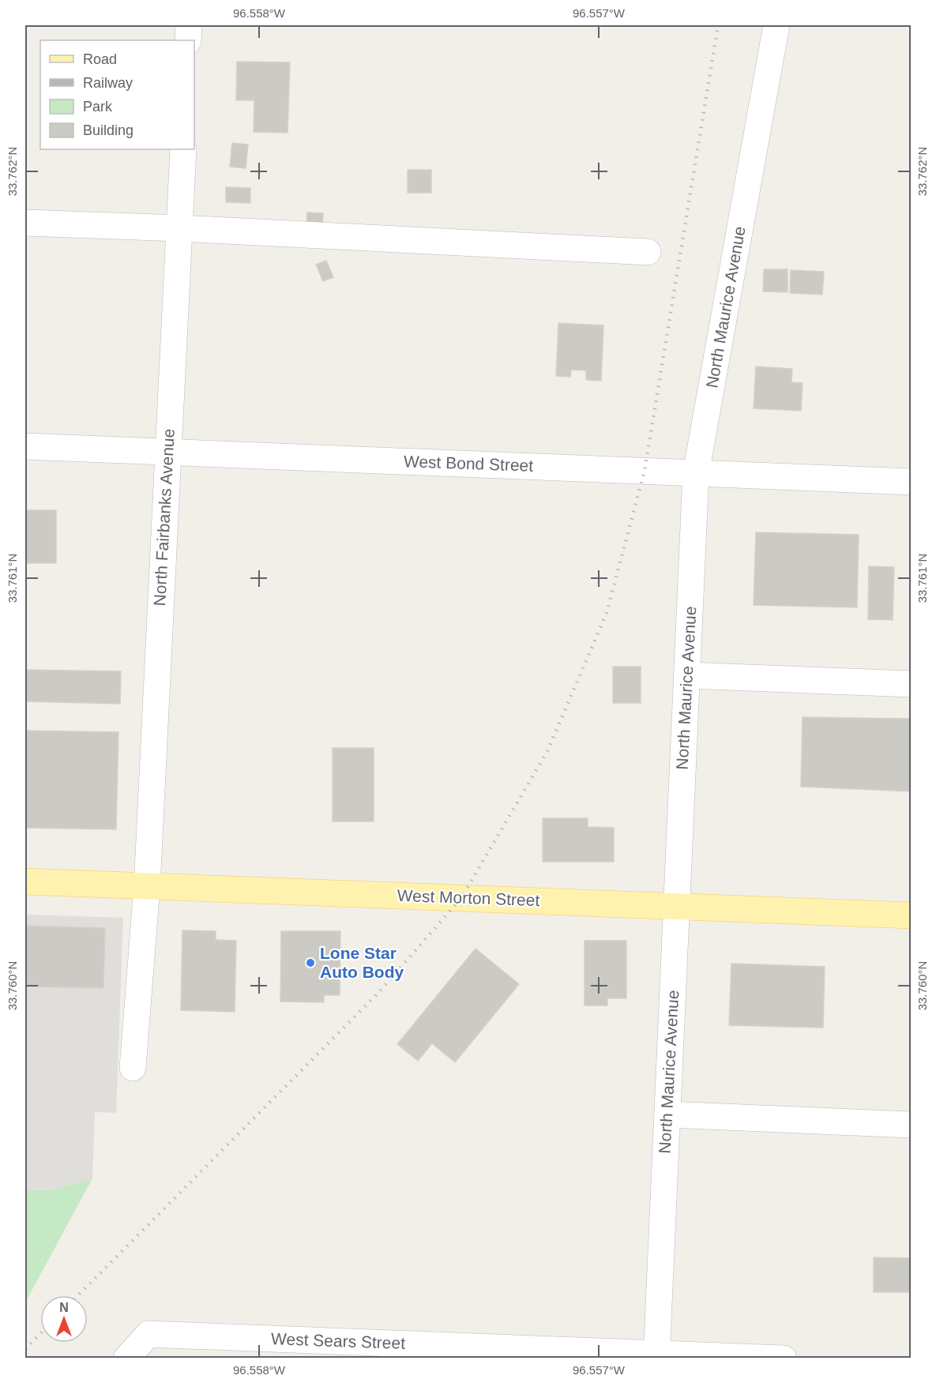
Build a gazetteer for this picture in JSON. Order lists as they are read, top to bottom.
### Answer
{
  "streets": {
    "main road": ["West Morton Street"],
    "street": [
      "North Maurice Avenue",
      "West Bond Street",
      "North Fairbanks Avenue",
      "West Sears Street"
    ]
  },
  "crossings": [
    ["North Maurice Avenue", "West Bond Street"],
    ["North Maurice Avenue", "West Morton Street"],
    ["North Maurice Avenue", "West Sears Street"],
    ["West Bond Street", "North Fairbanks Avenue"],
    ["North Fairbanks Avenue", "West Morton Street"]
  ],
  "places": ["Lone Star Auto Body"],
  "legend": [
    "Road",
    "Railway",
    "Park",
    "Building"
  ],
  "north": "top",
  "coordinates": [
    "96.558°W",
    "96.557°W",
    "33.762°N",
    "33.761°N",
    "33.760°N"
  ]
}
